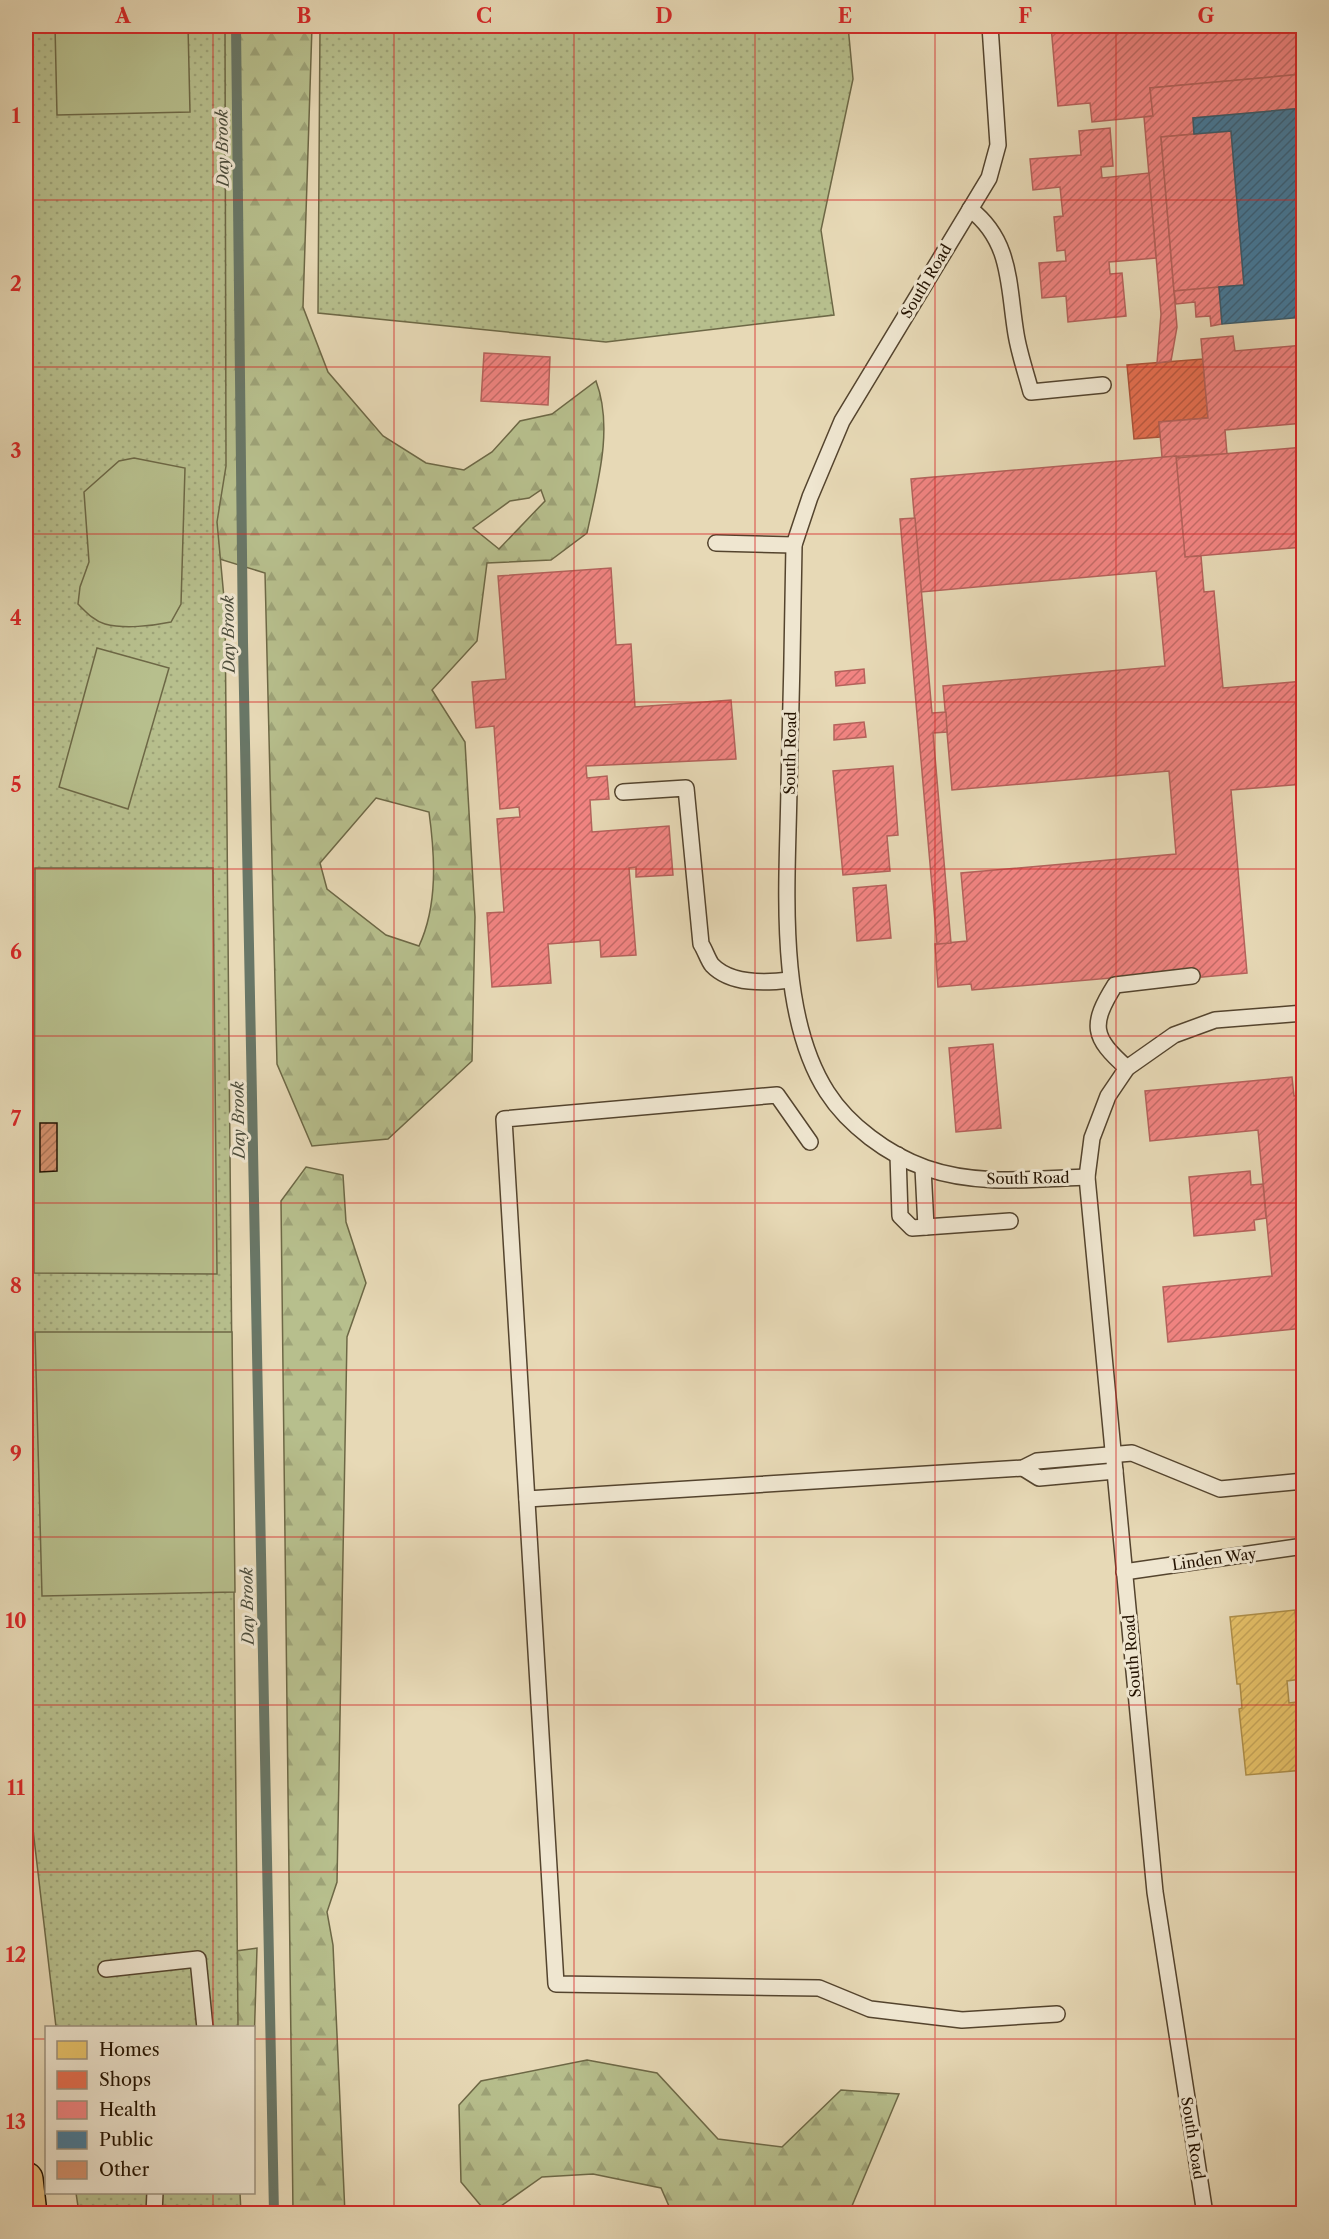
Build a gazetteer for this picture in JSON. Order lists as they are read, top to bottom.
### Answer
{
  "streets": {
    "lane": ["South Road", "Linden Way"]
  },
  "crossings": [
    ["South Road", "Linden Way"]
  ],
  "water": ["Day Brook"],
  "legend": [
    "Homes",
    "Shops",
    "Health",
    "Public",
    "Other"
  ],
  "grid": {
    "columns": [
      "A",
      "B",
      "C",
      "D",
      "E",
      "F",
      "G"
    ],
    "rows": [
      "1",
      "2",
      "3",
      "4",
      "5",
      "6",
      "7",
      "8",
      "9",
      "10",
      "11",
      "12",
      "13"
    ]
  }
}
